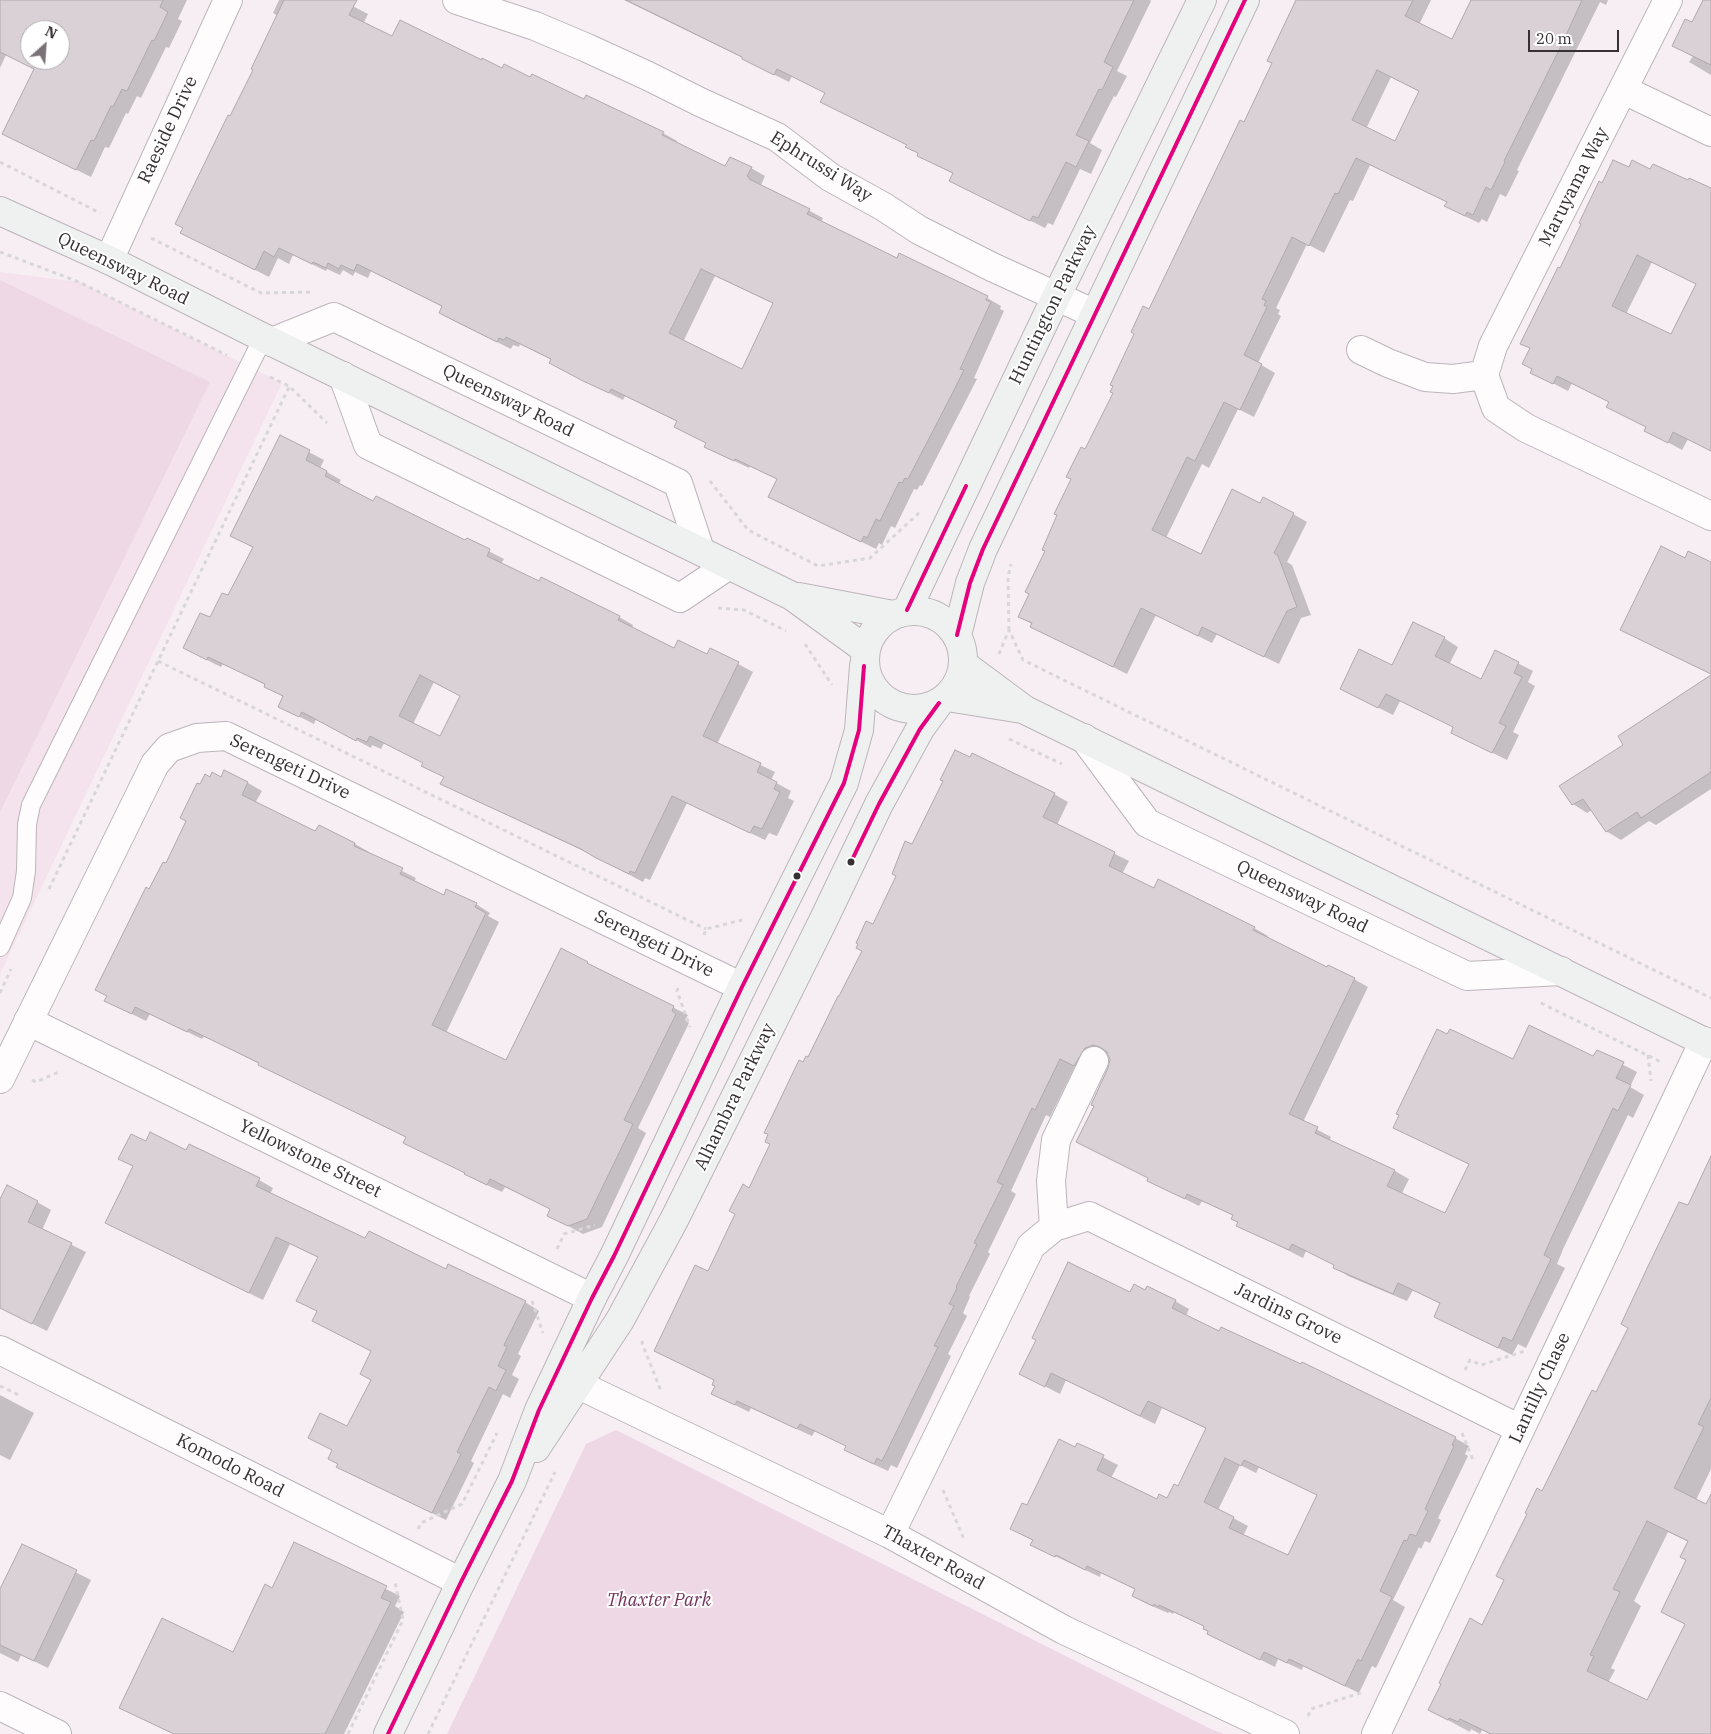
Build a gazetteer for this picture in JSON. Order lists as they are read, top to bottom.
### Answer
{
  "streets": {
    "street": [
      "Raeside Drive",
      "Ephrussi Way",
      "Maruyama Way",
      "Queensway Road",
      "Huntington Parkway",
      "Serengeti Drive",
      "Alhambra Parkway",
      "Yellowstone Street",
      "Jardins Grove",
      "Lantilly Chase",
      "Komodo Road",
      "Thaxter Road"
    ]
  },
  "crossings": [
    ["Raeside Drive", "Queensway Road"],
    ["Ephrussi Way", "Huntington Parkway"],
    ["Queensway Road", "Huntington Parkway"],
    ["Queensway Road", "Alhambra Parkway"],
    ["Queensway Road", "Lantilly Chase"],
    ["Huntington Parkway", "Alhambra Parkway"],
    ["Serengeti Drive", "Alhambra Parkway"],
    ["Serengeti Drive", "Yellowstone Street"],
    ["Alhambra Parkway", "Yellowstone Street"],
    ["Alhambra Parkway", "Komodo Road"],
    ["Alhambra Parkway", "Thaxter Road"],
    ["Jardins Grove", "Lantilly Chase"],
    ["Jardins Grove", "Thaxter Road"]
  ],
  "parks": ["Thaxter Park"],
  "scale_bar": "20 m",
  "north": "top right"
}
